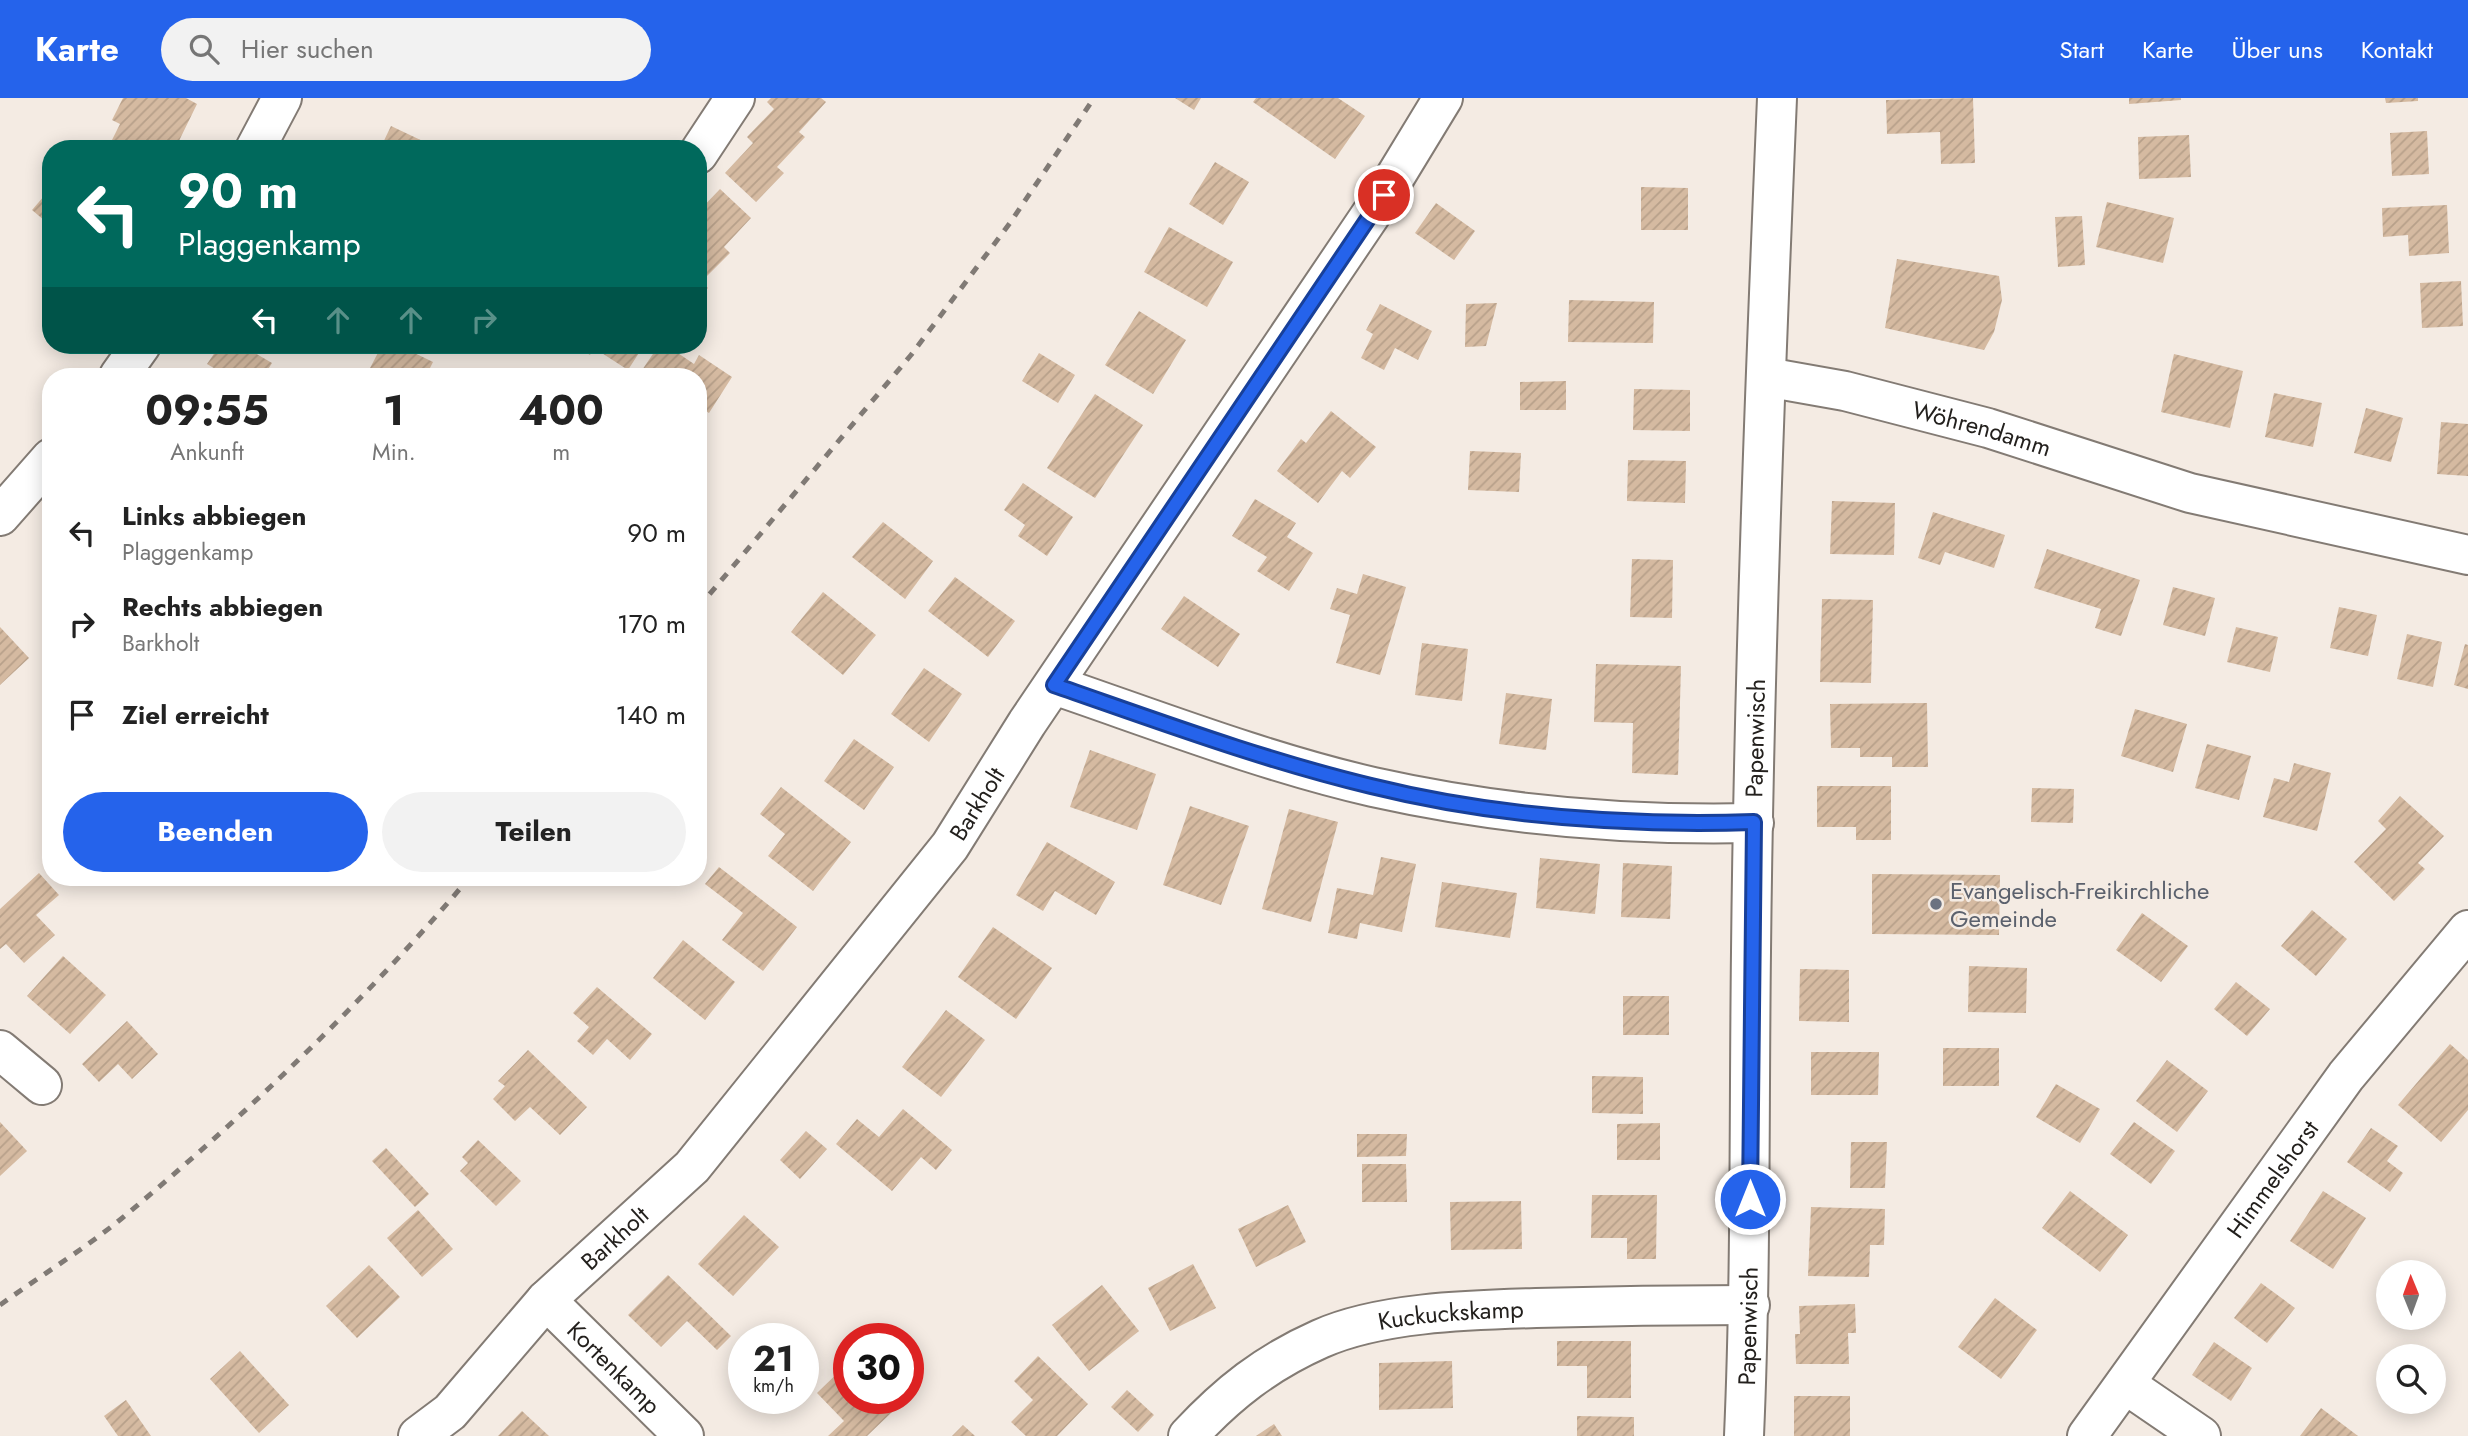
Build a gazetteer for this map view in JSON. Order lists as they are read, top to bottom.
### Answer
{
  "streets": {
    "street": [
      "Wöhrendamm",
      "Papenwisch",
      "Barkholt",
      "Himmelshorst",
      "Kuckuckskamp",
      "Kortenkamp"
    ]
  },
  "crossings": [
    ["Wöhrendamm", "Papenwisch"],
    ["Papenwisch", "Kuckuckskamp"],
    ["Barkholt", "Kortenkamp"]
  ],
  "places": ["Evangelisch-Freikirchliche Gemeinde"],
  "north": "top",
  "page": {
    "header": "Karte",
    "search": "Hier suchen",
    "nav": [
      "Start",
      "Karte",
      "Über uns",
      "Kontakt"
    ],
    "turn": ["90 m", "Plaggenkamp"],
    "eta": [
      "09:55",
      "Ankunft",
      "1",
      "Min.",
      "400",
      "m"
    ],
    "list": [
      {
        "name": "Links abbiegen",
        "note": "Plaggenkamp",
        "value": "90 m"
      },
      {
        "name": "Rechts abbiegen",
        "note": "Barkholt",
        "value": "170 m"
      },
      {
        "name": "Ziel erreicht",
        "value": "140 m"
      }
    ],
    "buttons": ["Beenden", "Teilen"],
    "speed": "21 km/h",
    "limit": "30"
  }
}
